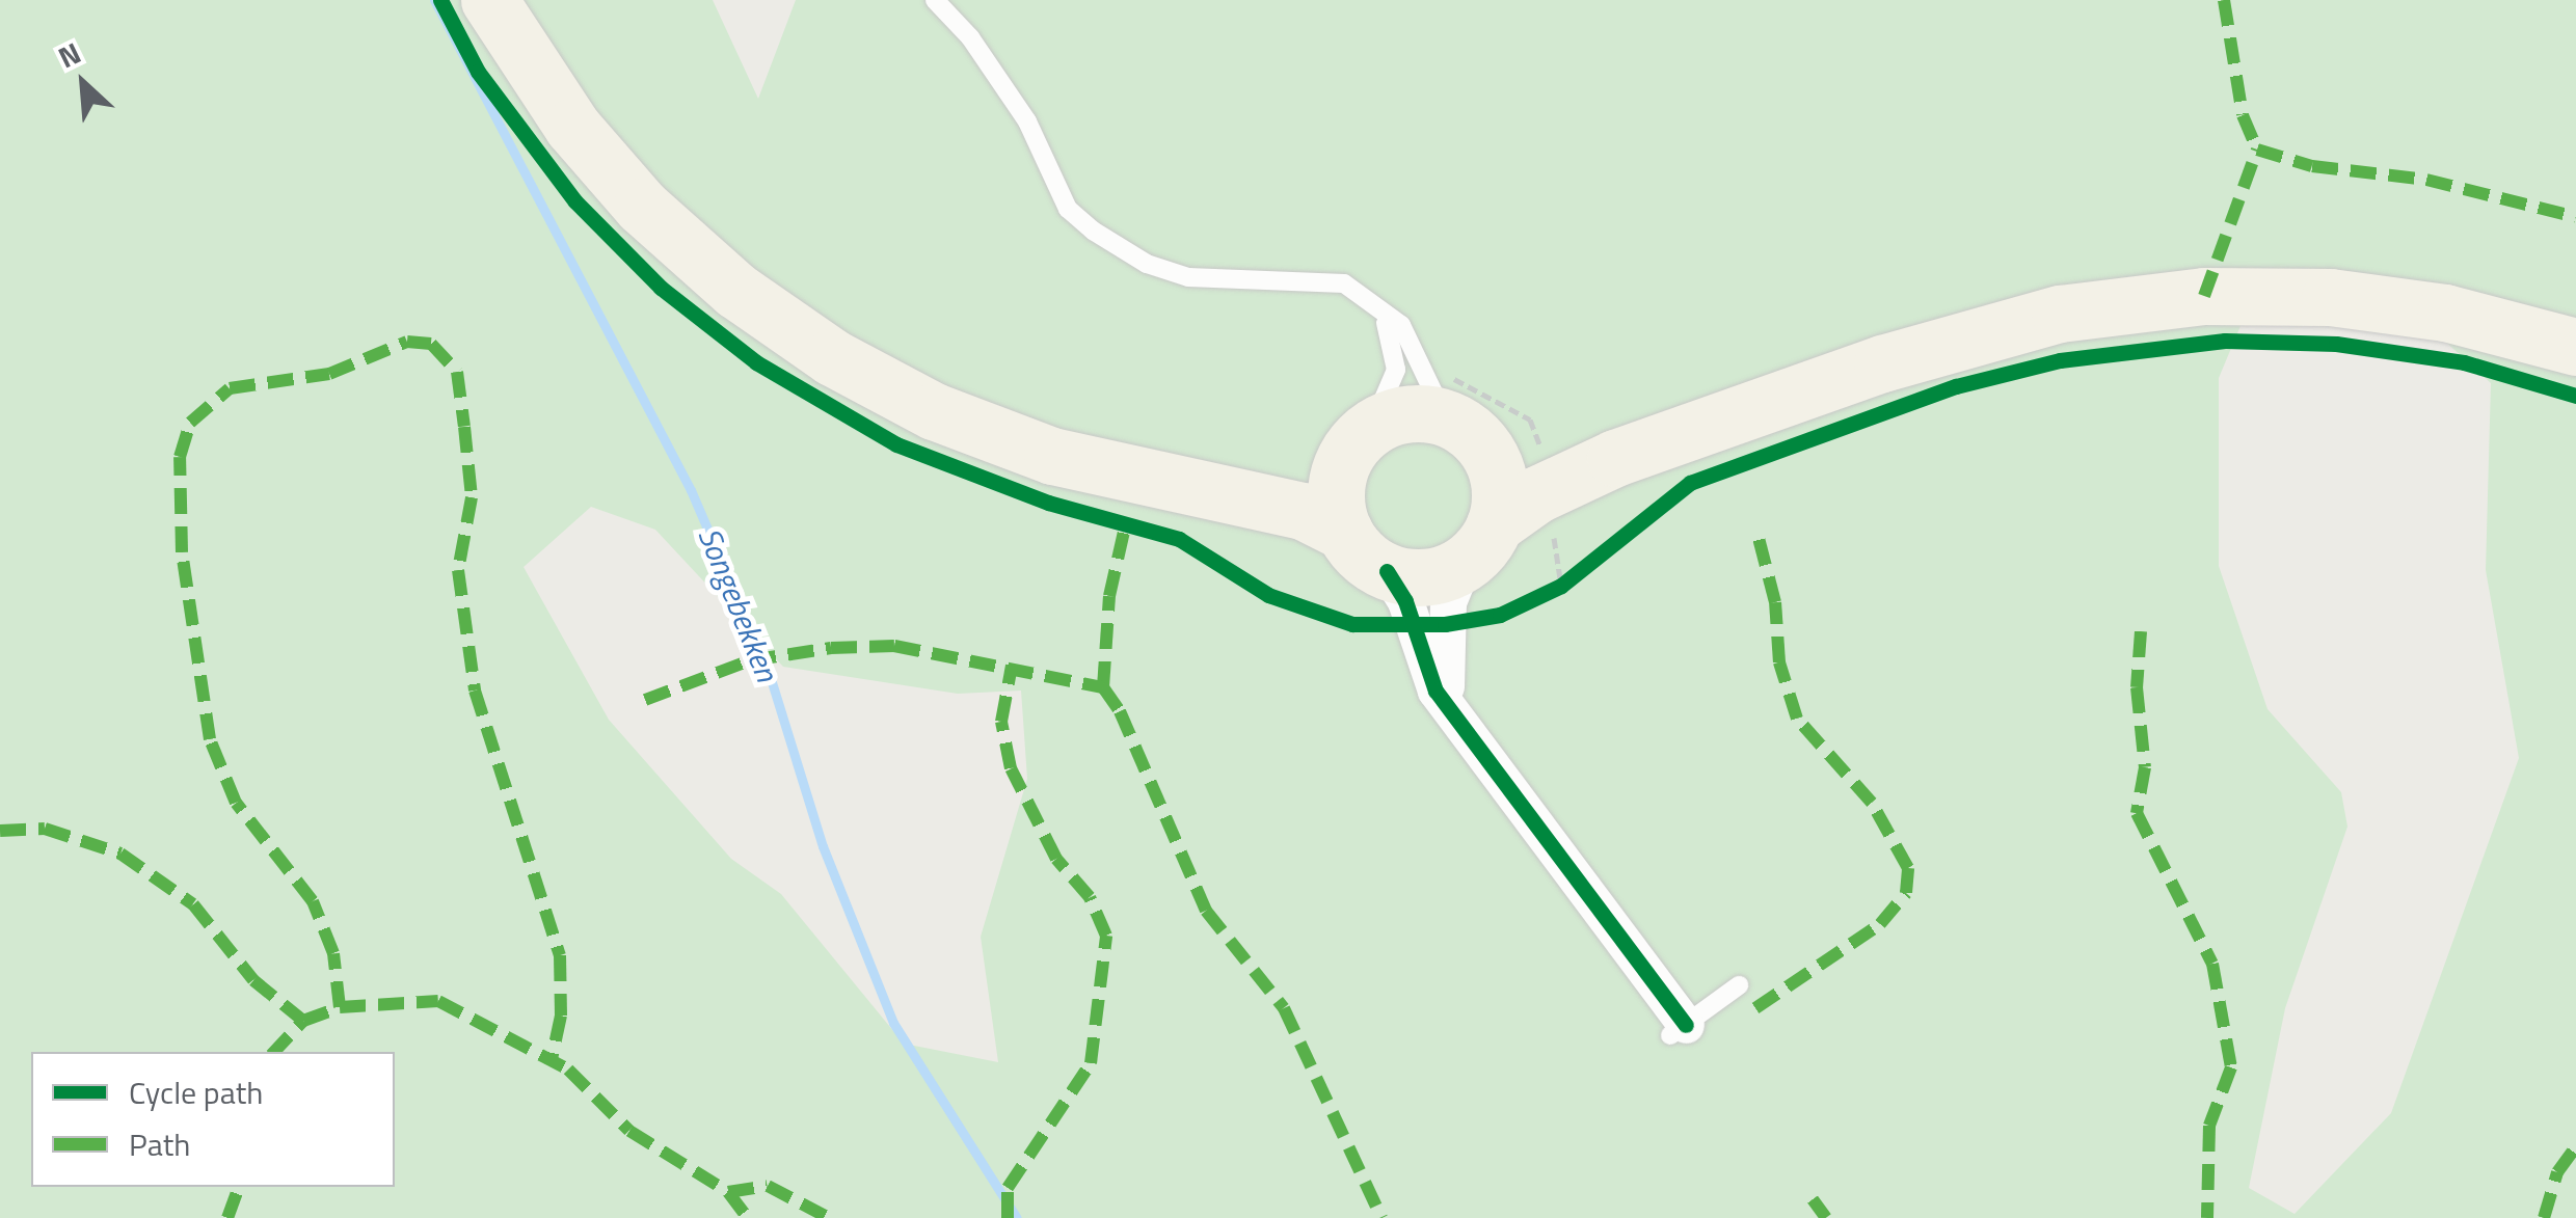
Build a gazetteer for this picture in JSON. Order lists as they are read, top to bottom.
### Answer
{
  "water": ["Songebekken"],
  "legend": ["Cycle path", "Path"],
  "north": "top left"
}
